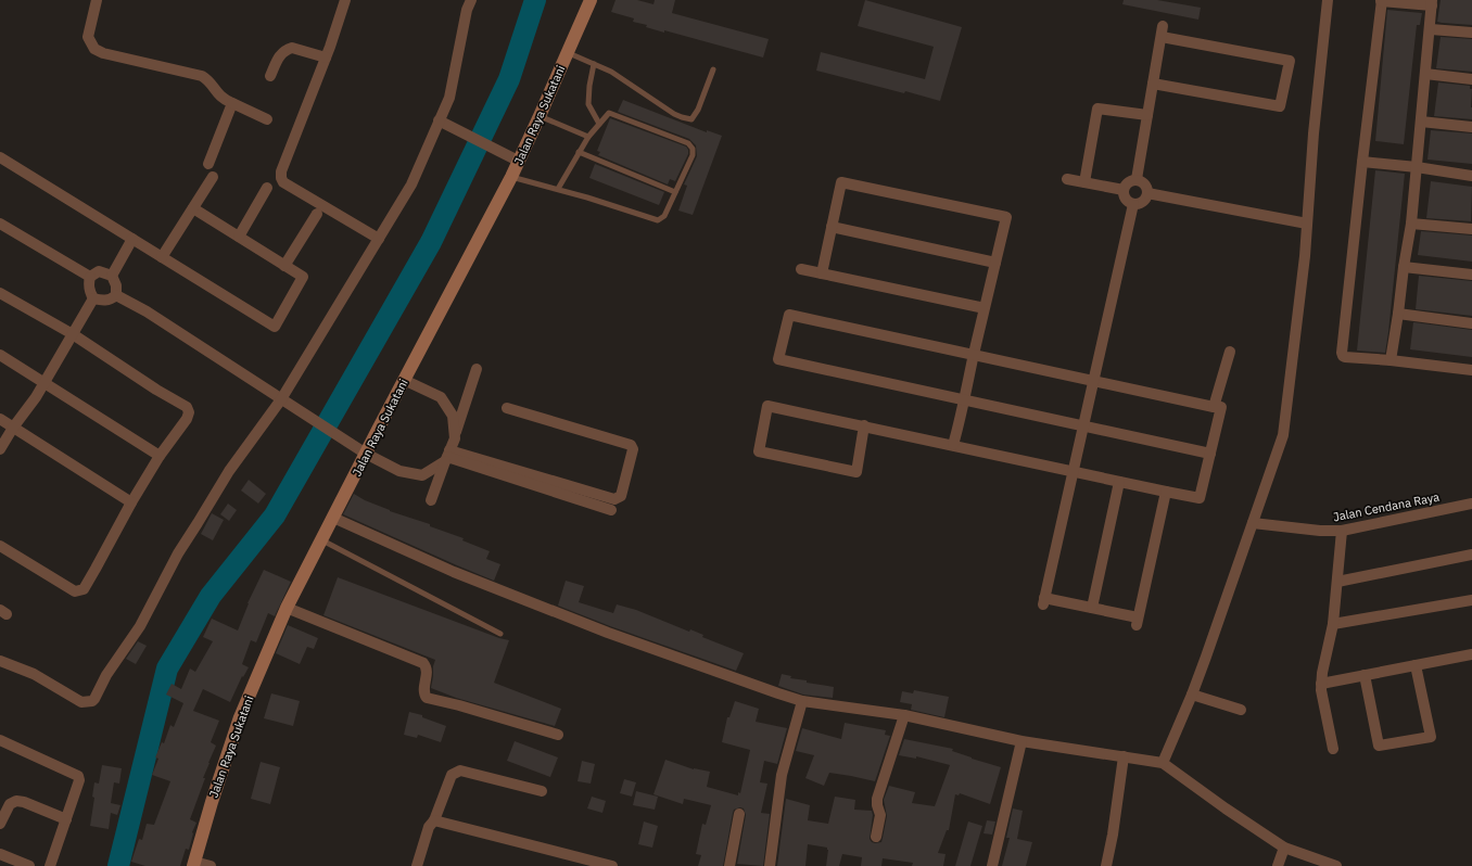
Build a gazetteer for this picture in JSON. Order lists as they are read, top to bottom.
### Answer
{
  "streets": {
    "main road": ["Jalan Raya Sukatani"],
    "street": ["Jalan Cendana Raya"]
  }
}
